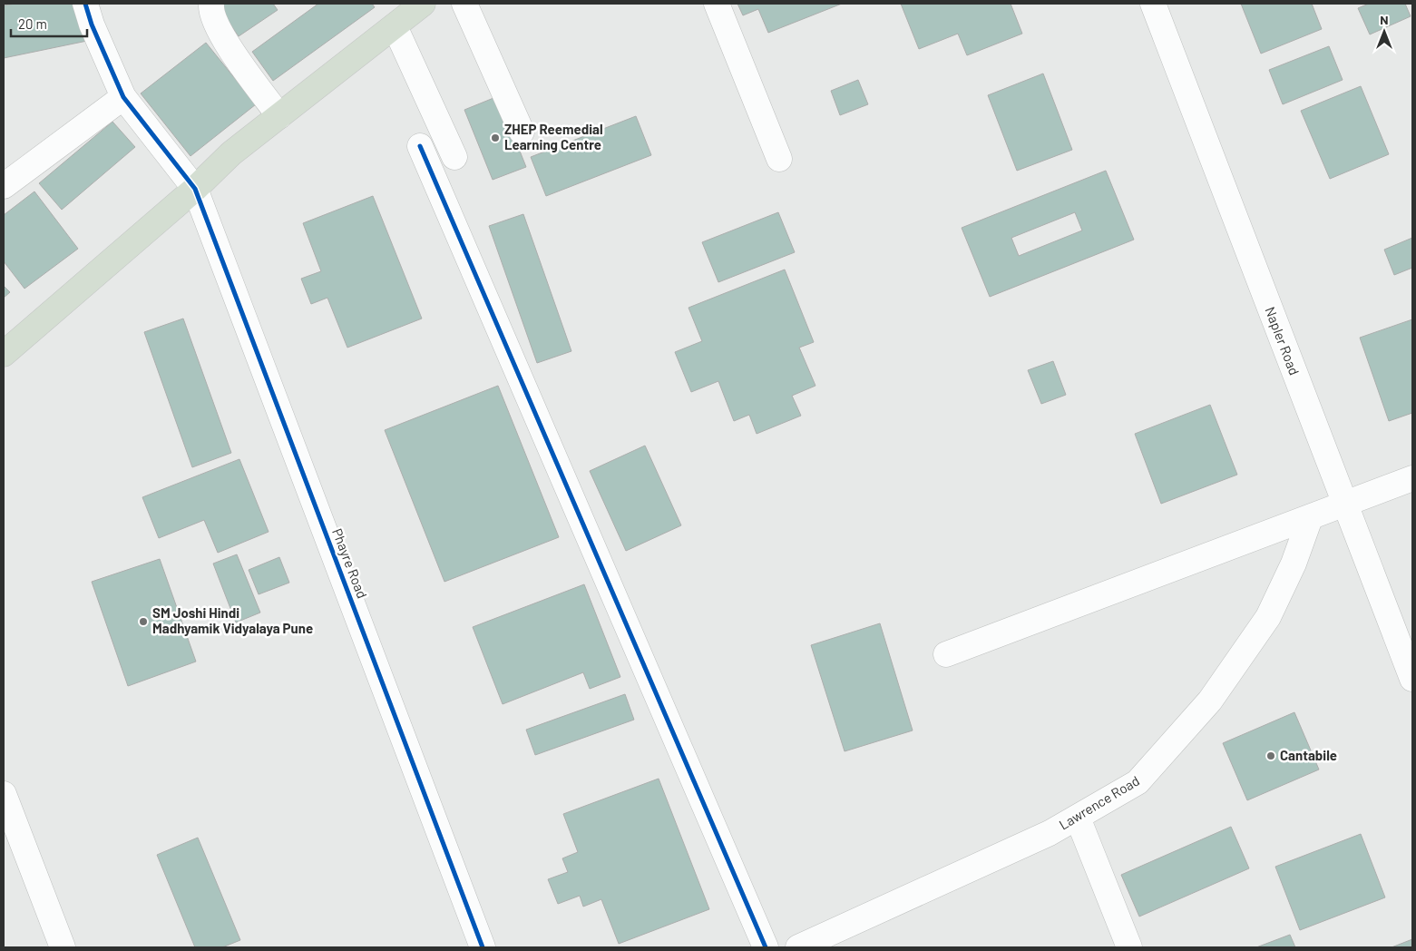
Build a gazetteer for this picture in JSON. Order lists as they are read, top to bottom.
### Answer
{
  "streets": {
    "street": ["Napler Road", "Phayre Road", "Lawrence Road"]
  },
  "places": ["ZHEP Reemedial Learning Centre", "SM Joshi Hindi Madhyamik Vidyalaya Pune", "Cantabile"],
  "scale_bar": "20 m",
  "north": "top"
}
